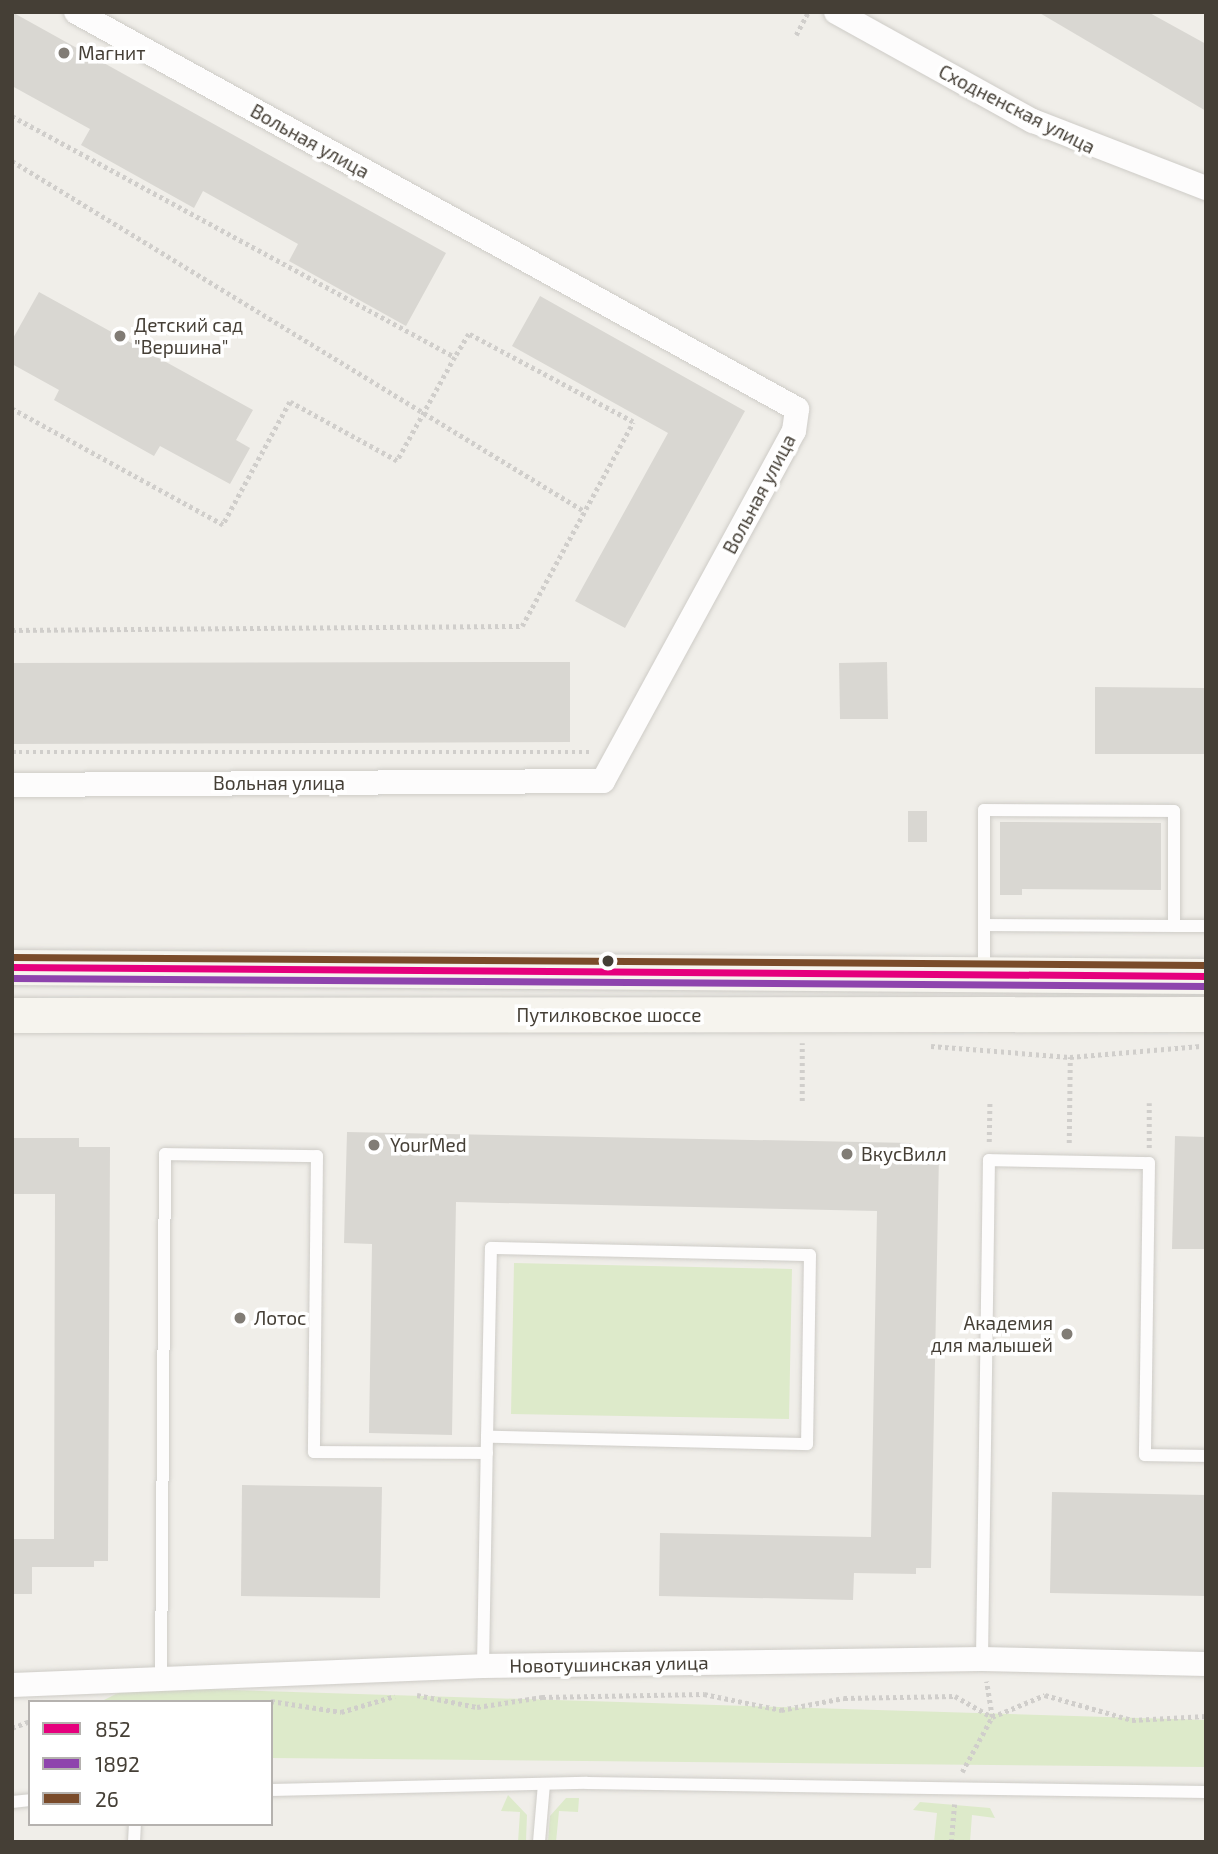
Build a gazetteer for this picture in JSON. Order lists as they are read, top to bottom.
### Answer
{
  "streets": {
    "main road": ["Путилковское шоссе"],
    "street": ["Сходненская улица", "Вольная улица", "Новотушинская улица"]
  },
  "places": [
    "Магнит",
    "Детский сад \"Вершина\"",
    "YourMed",
    "ВкусВилл",
    "Лотос",
    "Академия для малышей"
  ],
  "lines": ["transit line 26", "transit line 852", "transit line 1892"],
  "legend": ["852", "1892", "26"]
}
